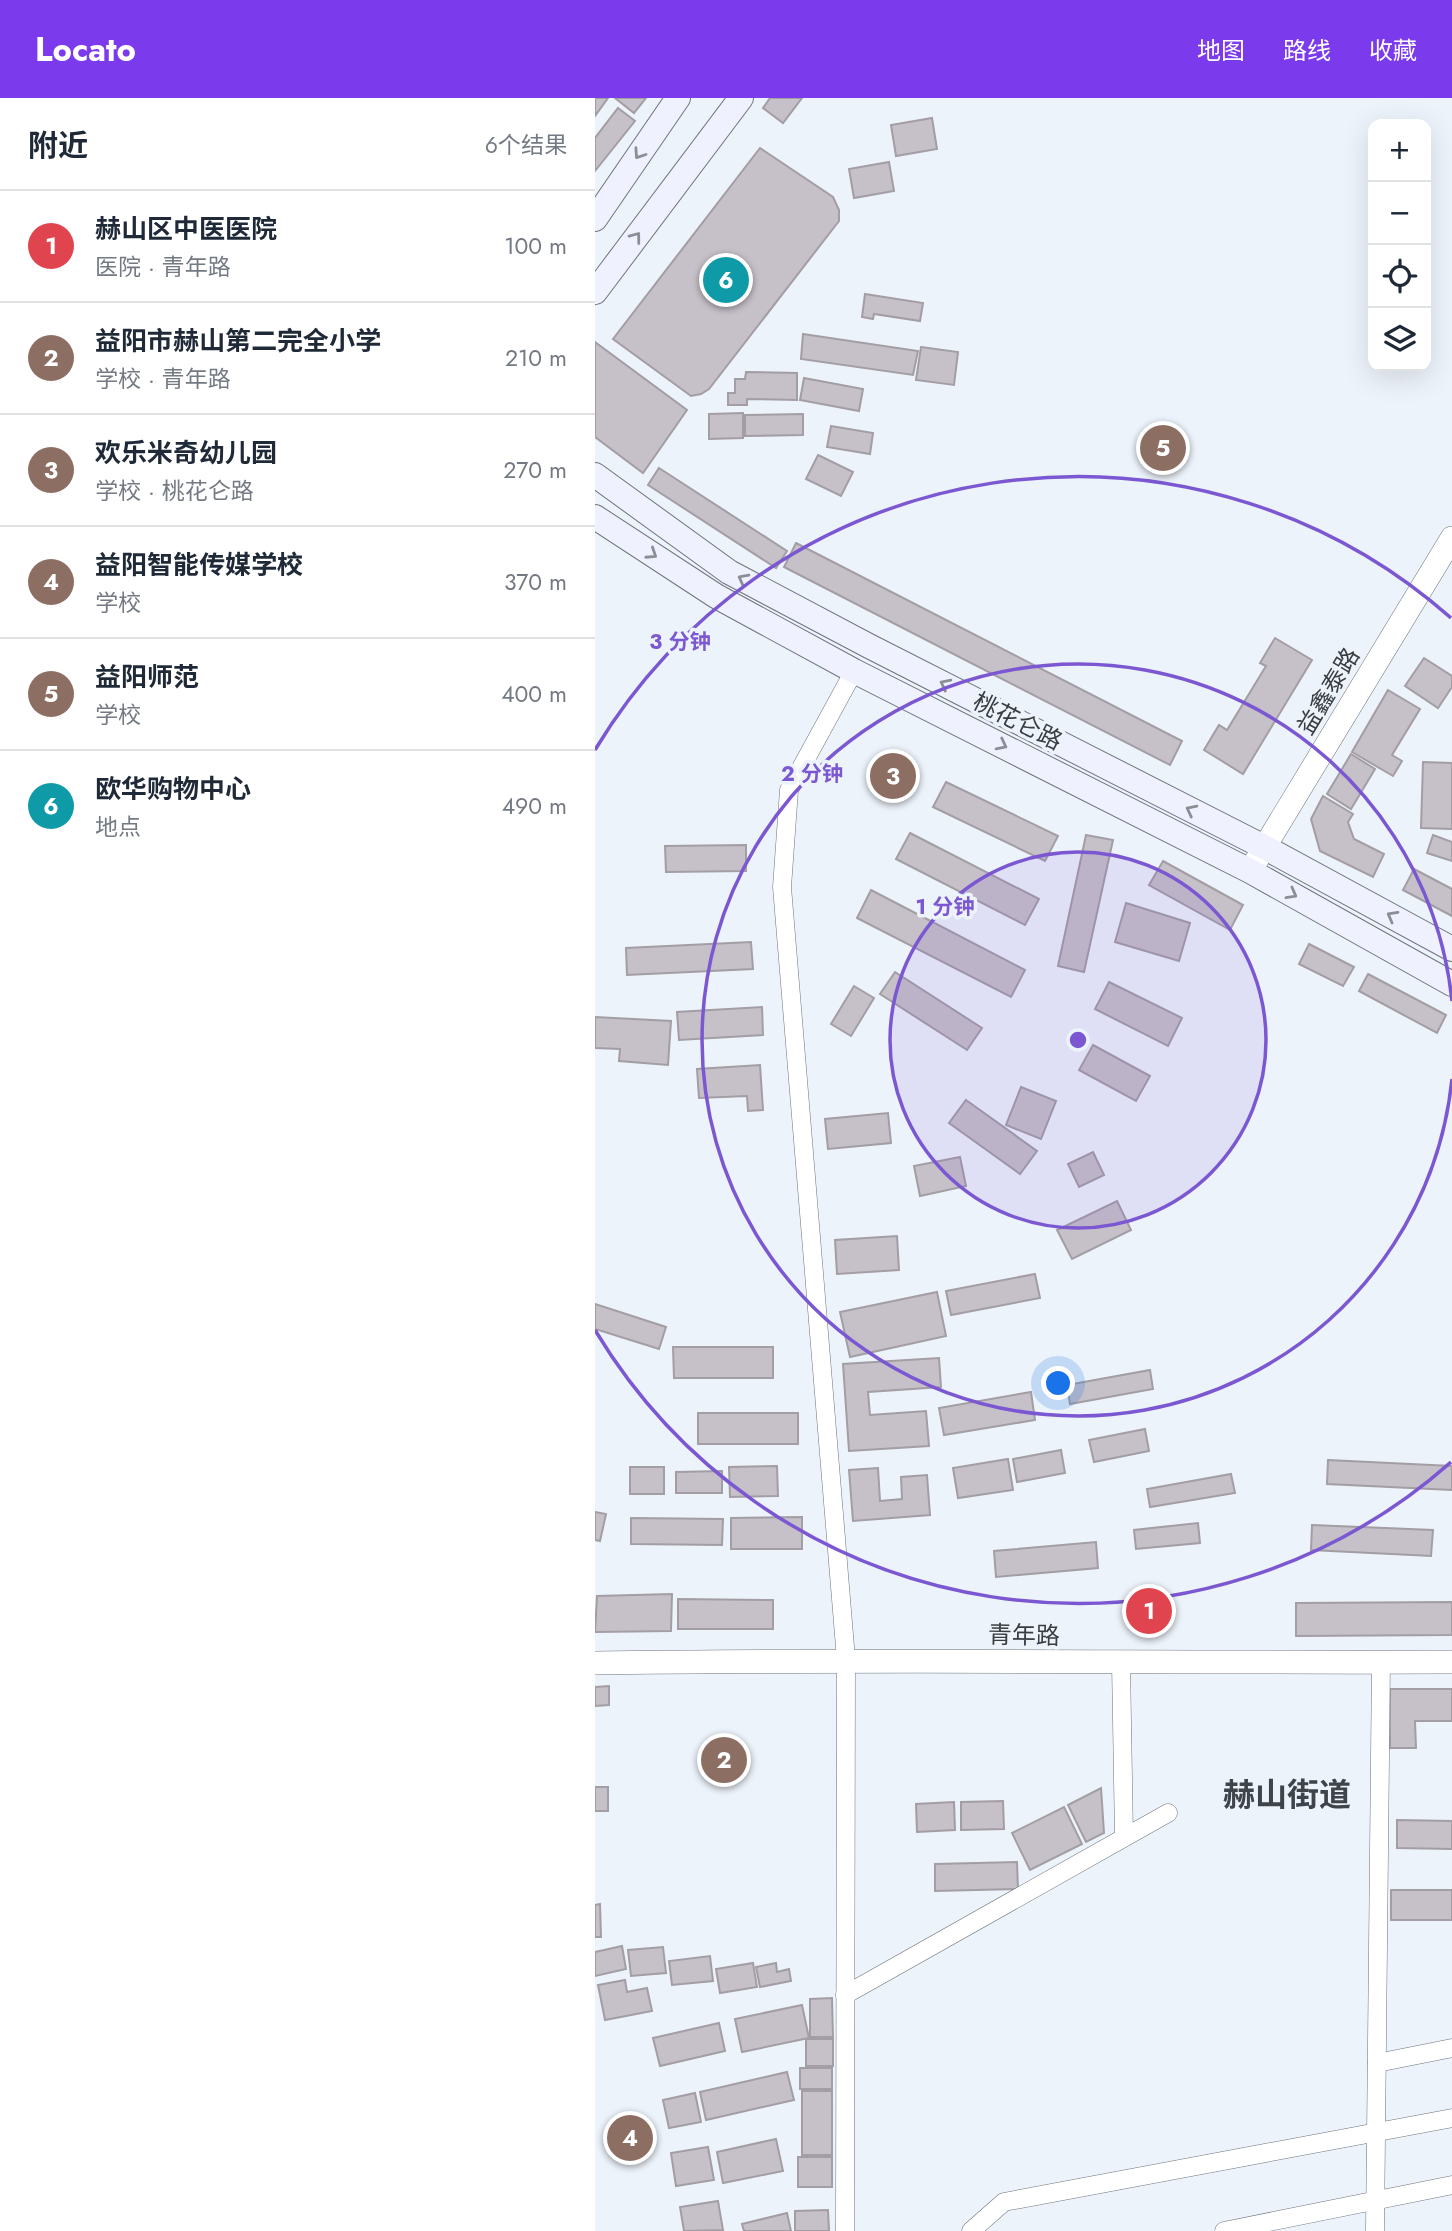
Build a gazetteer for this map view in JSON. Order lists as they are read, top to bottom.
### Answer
{
  "streets": {
    "main road": ["桃花仑路"],
    "street": ["益鑫泰路", "青年路"]
  },
  "crossings": [
    ["益鑫泰路", "桃花仑路"]
  ],
  "districts": ["赫山街道"],
  "page": {
    "header": "Locato",
    "nav": ["地图", "路线", "收藏"],
    "heading": ["附近", "6个结果"],
    "map_buttons": ["+", "−"],
    "list": [
      {
        "mark": "1",
        "name": "赫山区中医医院",
        "note": "医院 · 青年路",
        "value": "100 m"
      },
      {
        "mark": "2",
        "name": "益阳市赫山第二完全小学",
        "note": "学校 · 青年路",
        "value": "210 m"
      },
      {
        "mark": "3",
        "name": "欢乐米奇幼儿园",
        "note": "学校 · 桃花仑路",
        "value": "270 m"
      },
      {
        "mark": "4",
        "name": "益阳智能传媒学校",
        "note": "学校",
        "value": "370 m"
      },
      {
        "mark": "5",
        "name": "益阳师范",
        "note": "学校",
        "value": "400 m"
      },
      {
        "mark": "6",
        "name": "欧华购物中心",
        "note": "地点",
        "value": "490 m"
      }
    ],
    "pins": [
      "6",
      "5",
      "3",
      "1",
      "2",
      "4"
    ]
  },
  "rings": ["3 分钟", "2 分钟", "1 分钟"]
}
